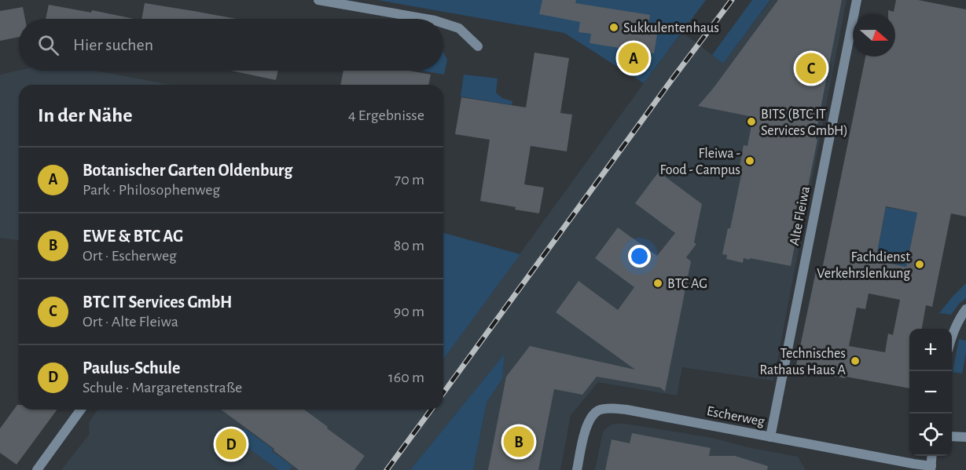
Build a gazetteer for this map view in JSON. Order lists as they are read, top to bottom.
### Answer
{
  "streets": {
    "street": ["Alte Fleiwa", "Escherweg"]
  },
  "crossings": [
    ["Alte Fleiwa", "Escherweg"]
  ],
  "places": [
    "Sukkulentenhaus",
    "BITS (BTC IT Services GmbH)",
    "Fleiwa - Food - Campus",
    "Fachdienst Verkehrslenkung",
    "BTC AG",
    "Technisches Rathaus Haus A"
  ],
  "north": "right",
  "page": {
    "search": "Hier suchen",
    "pins": [
      "A",
      "C",
      "B",
      "D"
    ],
    "heading": ["In der Nähe", "4 Ergebnisse"],
    "list": [
      {
        "mark": "A",
        "name": "Botanischer Garten Oldenburg",
        "note": "Park · Philosophenweg",
        "value": "70 m"
      },
      {
        "mark": "B",
        "name": "EWE & BTC AG",
        "note": "Ort · Escherweg",
        "value": "80 m"
      },
      {
        "mark": "C",
        "name": "BTC IT Services GmbH",
        "note": "Ort · Alte Fleiwa",
        "value": "90 m"
      },
      {
        "mark": "D",
        "name": "Paulus-Schule",
        "note": "Schule · Margaretenstraße",
        "value": "160 m"
      }
    ],
    "map_buttons": ["+", "−"]
  }
}
